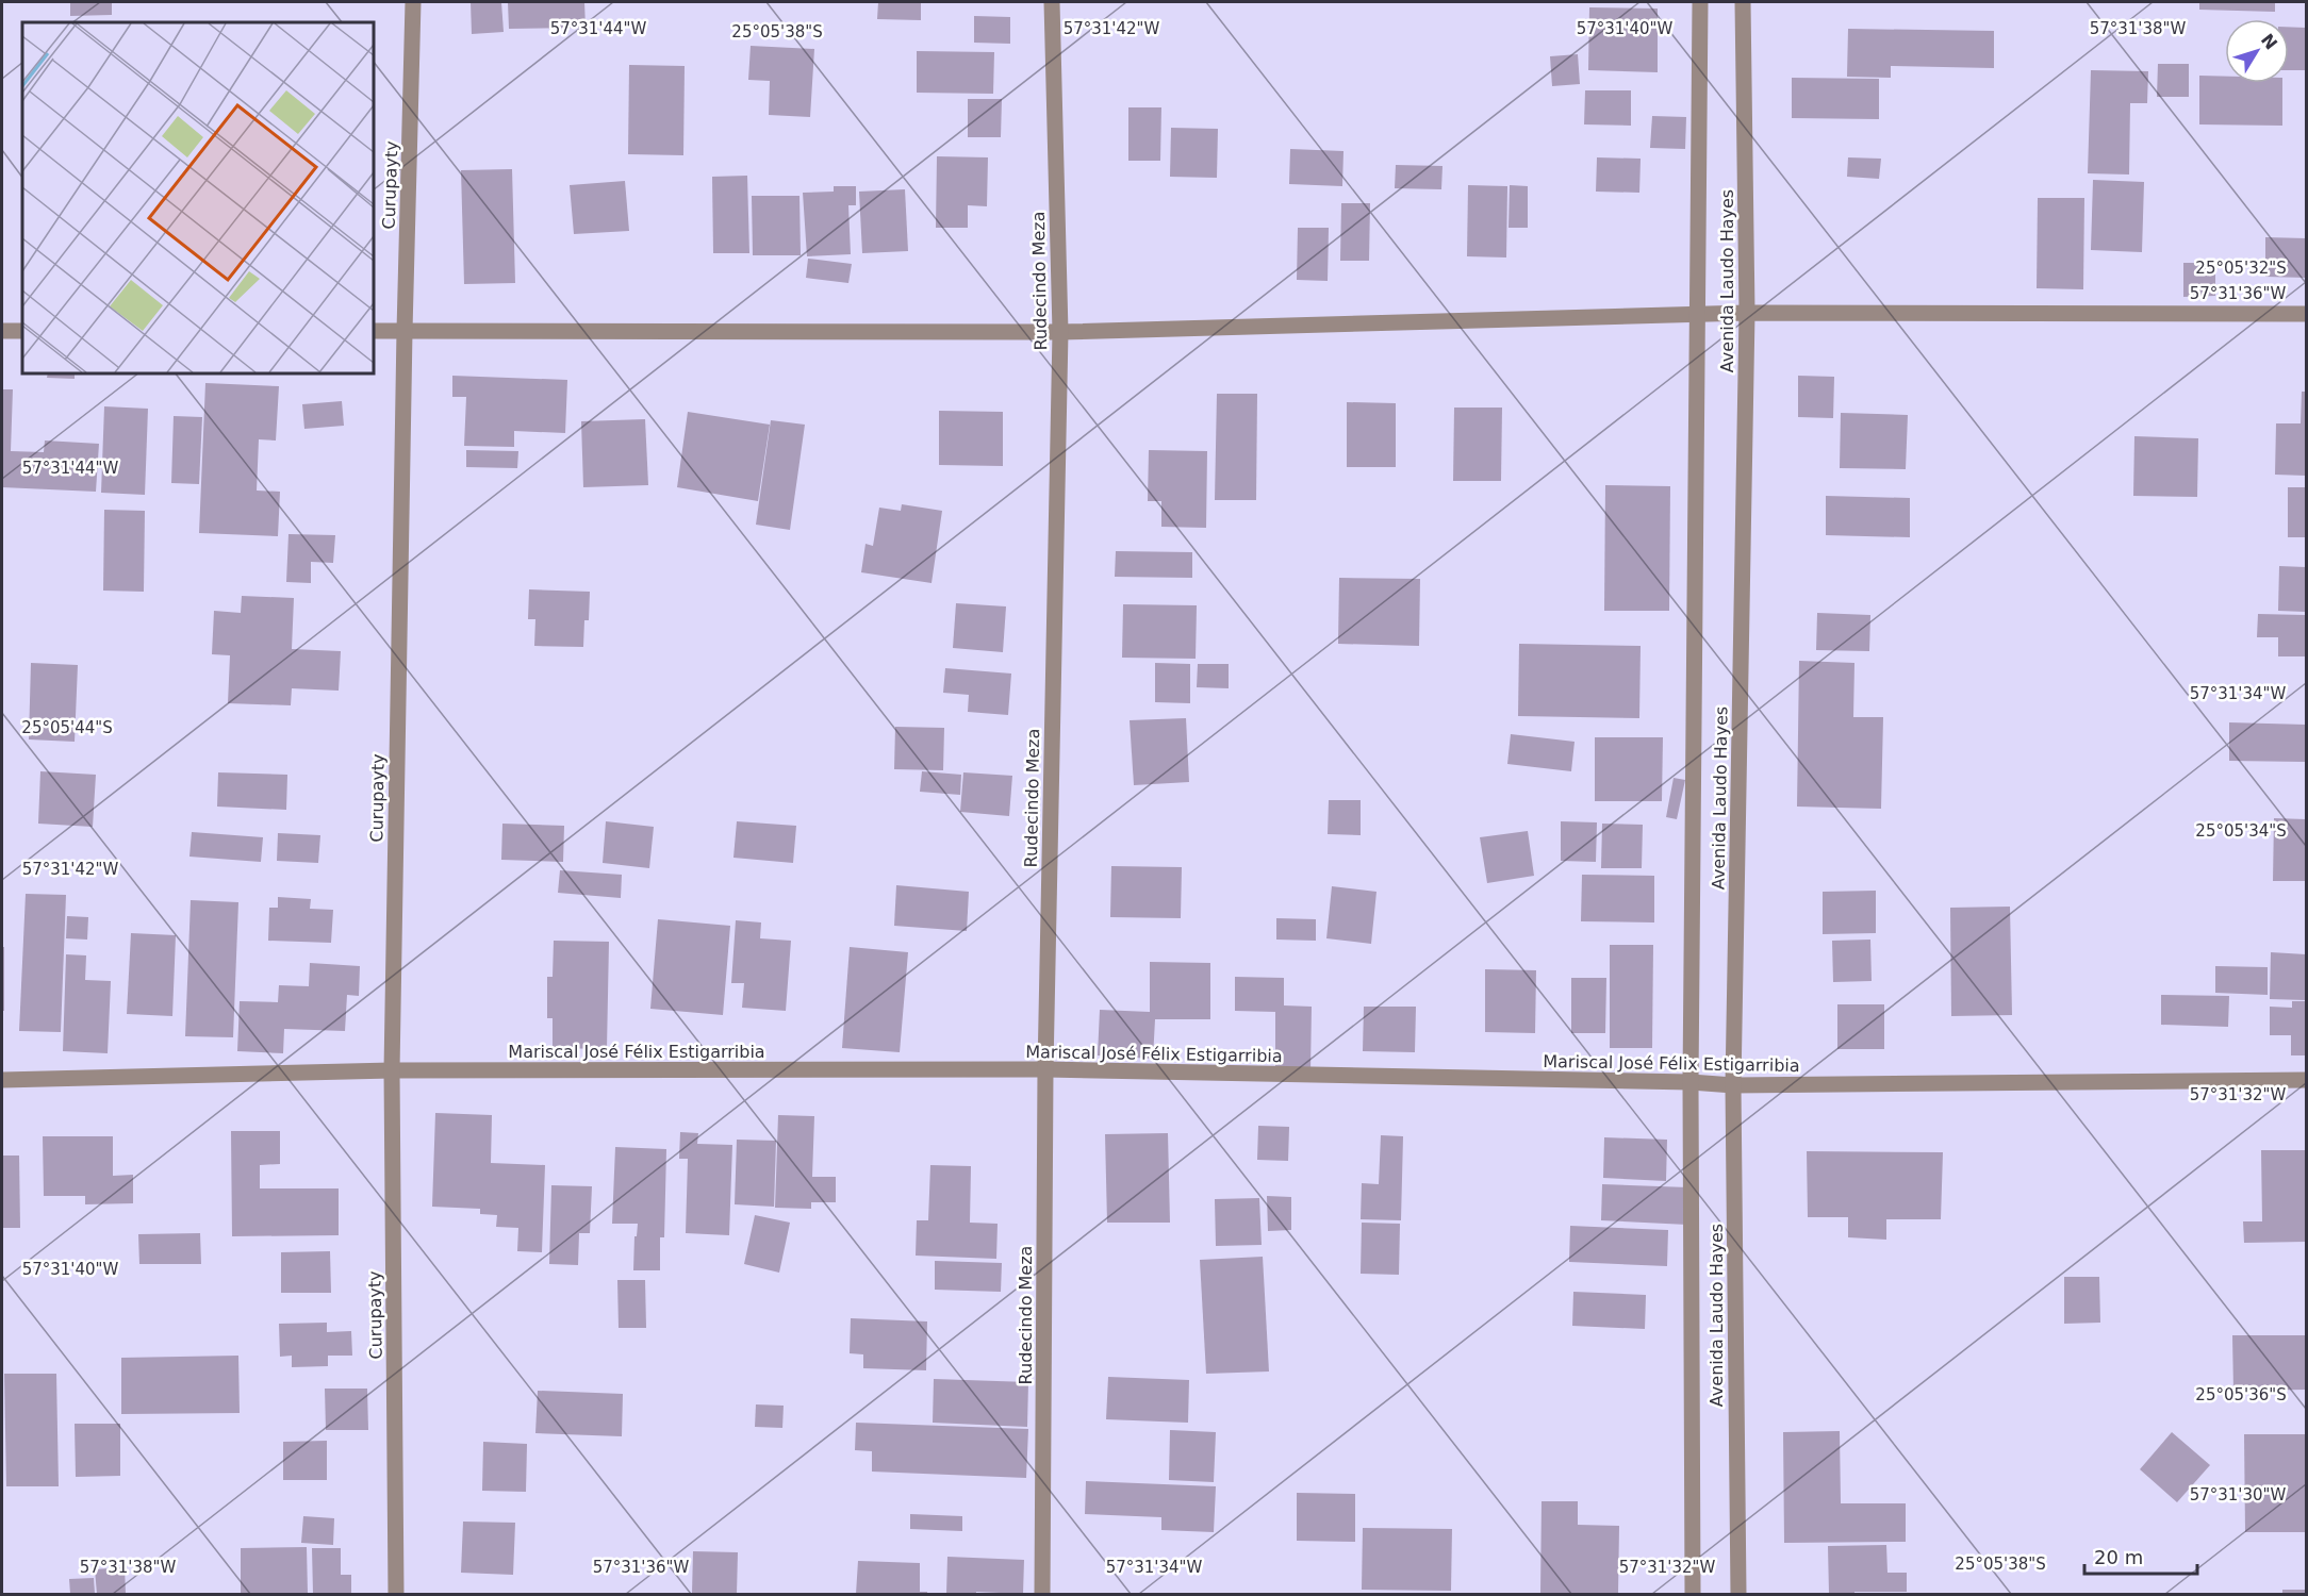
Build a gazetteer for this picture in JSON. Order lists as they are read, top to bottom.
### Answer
{
  "streets": {
    "street": [
      "Curupayty",
      "Rudecindo Meza",
      "Avenida Laudo Hayes",
      "Mariscal José Félix Estigarribia"
    ]
  },
  "crossings": [
    ["Curupayty", "Mariscal José Félix Estigarribia"],
    ["Rudecindo Meza", "Mariscal José Félix Estigarribia"],
    ["Avenida Laudo Hayes", "Mariscal José Félix Estigarribia"]
  ],
  "scale_bar": "20 m",
  "north": "top right",
  "coordinates": [
    "57°31'44\"W",
    "57°31'42\"W",
    "57°31'40\"W",
    "57°31'38\"W",
    "25°05'38\"S",
    "25°05'32\"S",
    "57°31'36\"W",
    "57°31'34\"W",
    "25°05'44\"S",
    "25°05'34\"S",
    "57°31'32\"W",
    "25°05'36\"S",
    "57°31'30\"W"
  ]
}
